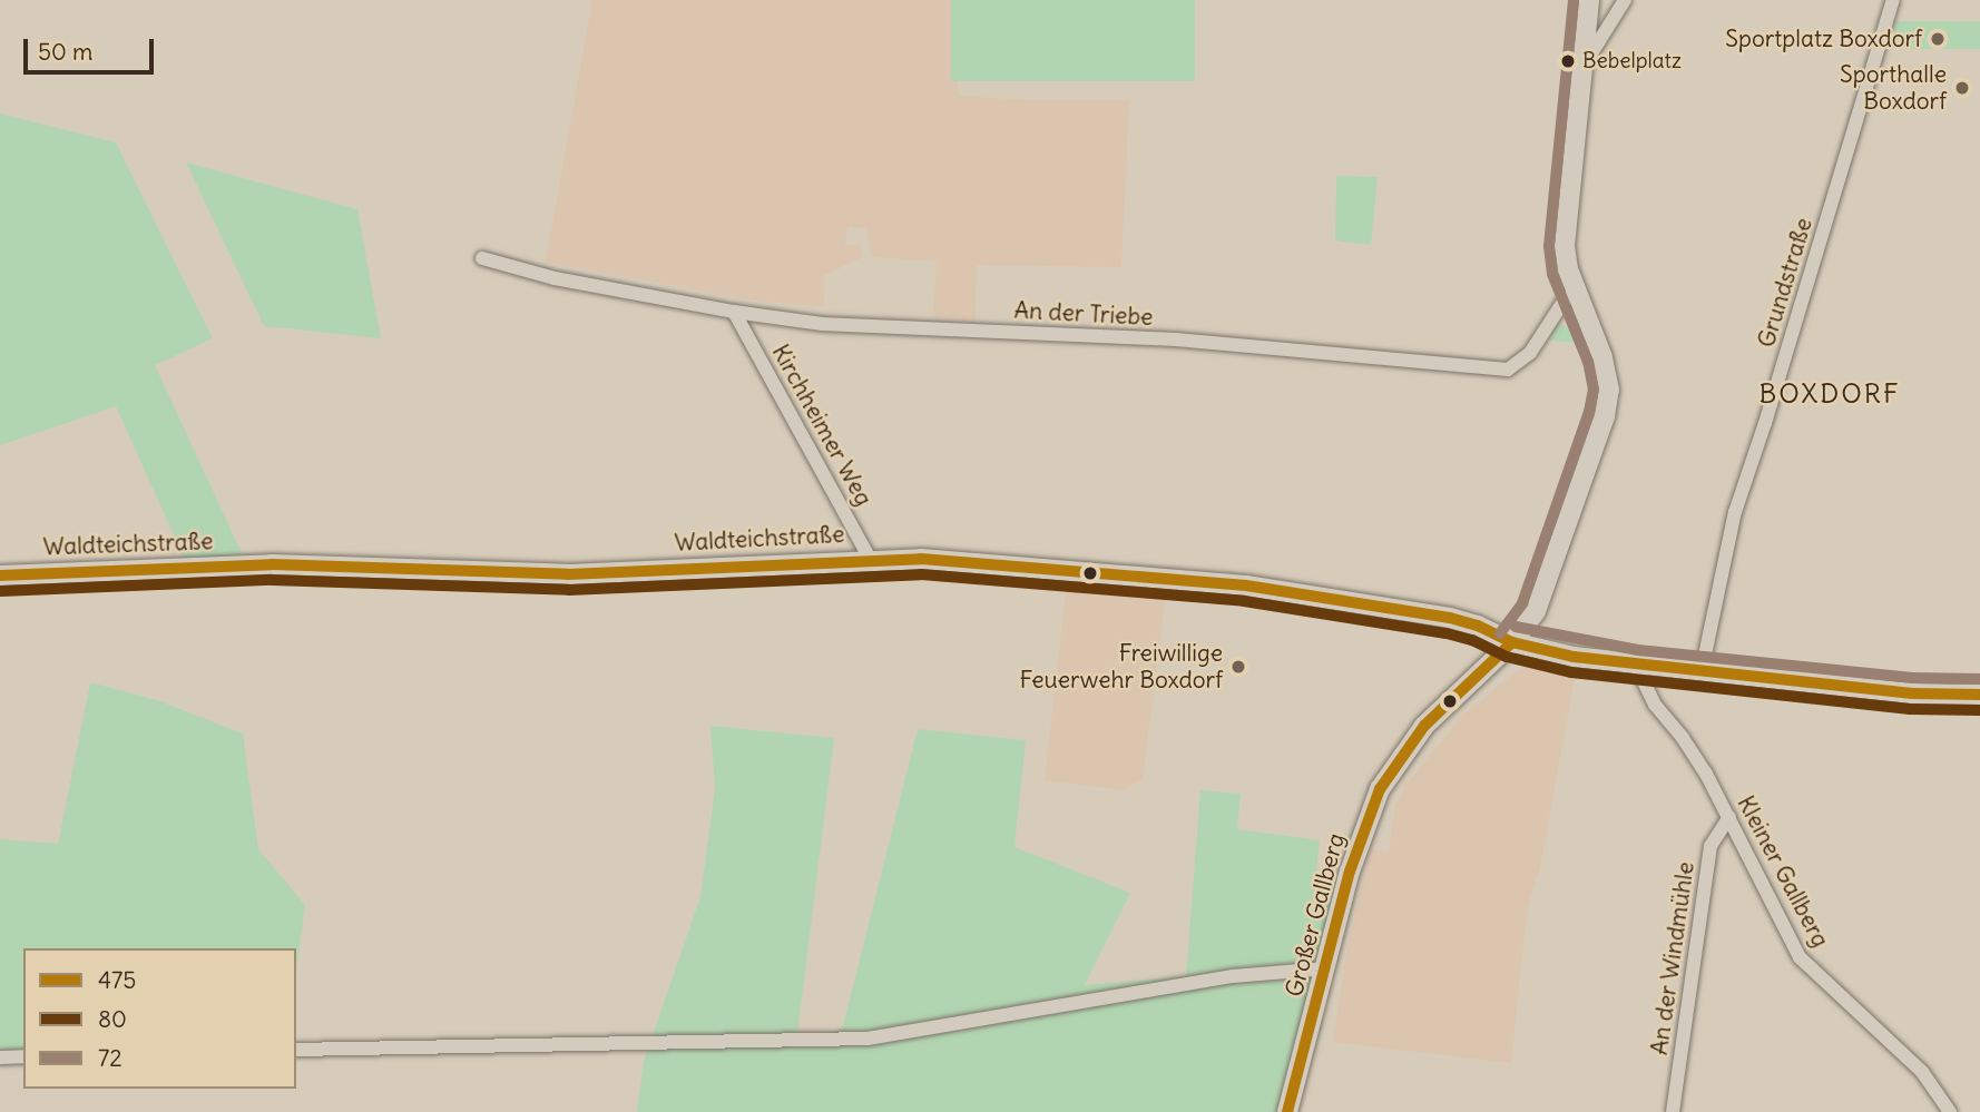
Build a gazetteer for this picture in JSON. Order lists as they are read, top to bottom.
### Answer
{
  "streets": {
    "street": [
      "Grundstraße",
      "An der Triebe",
      "Kirchheimer Weg",
      "Waldteichstraße",
      "Kleiner Gallberg",
      "Großer Gallberg",
      "An der Windmühle"
    ]
  },
  "crossings": [
    ["Grundstraße", "Waldteichstraße"],
    ["An der Triebe", "Kirchheimer Weg"],
    ["An der Triebe", "Großer Gallberg"],
    ["Kirchheimer Weg", "Waldteichstraße"],
    ["Waldteichstraße", "Kleiner Gallberg"],
    ["Waldteichstraße", "Großer Gallberg"],
    ["Kleiner Gallberg", "An der Windmühle"]
  ],
  "districts": ["BOXDORF"],
  "places": [
    "Sportplatz Boxdorf",
    "Bebelplatz",
    "Sporthalle Boxdorf",
    "Freiwillige Feuerwehr Boxdorf"
  ],
  "lines": ["transit line 72", "transit line 475", "transit line 80"],
  "legend": ["475", "80", "72"],
  "scale_bar": "50 m"
}
